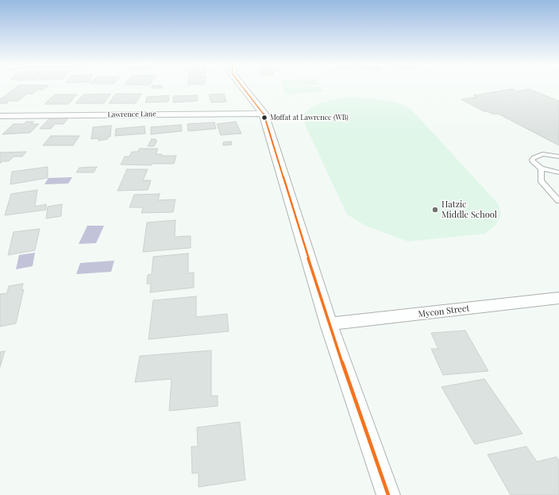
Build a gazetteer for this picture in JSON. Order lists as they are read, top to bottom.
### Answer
{
  "streets": {
    "street": ["Lawrence Lane", "Mycon Street"]
  },
  "places": ["Moffat at Lawrence (WB)", "Hatzic Middle School"]
}
